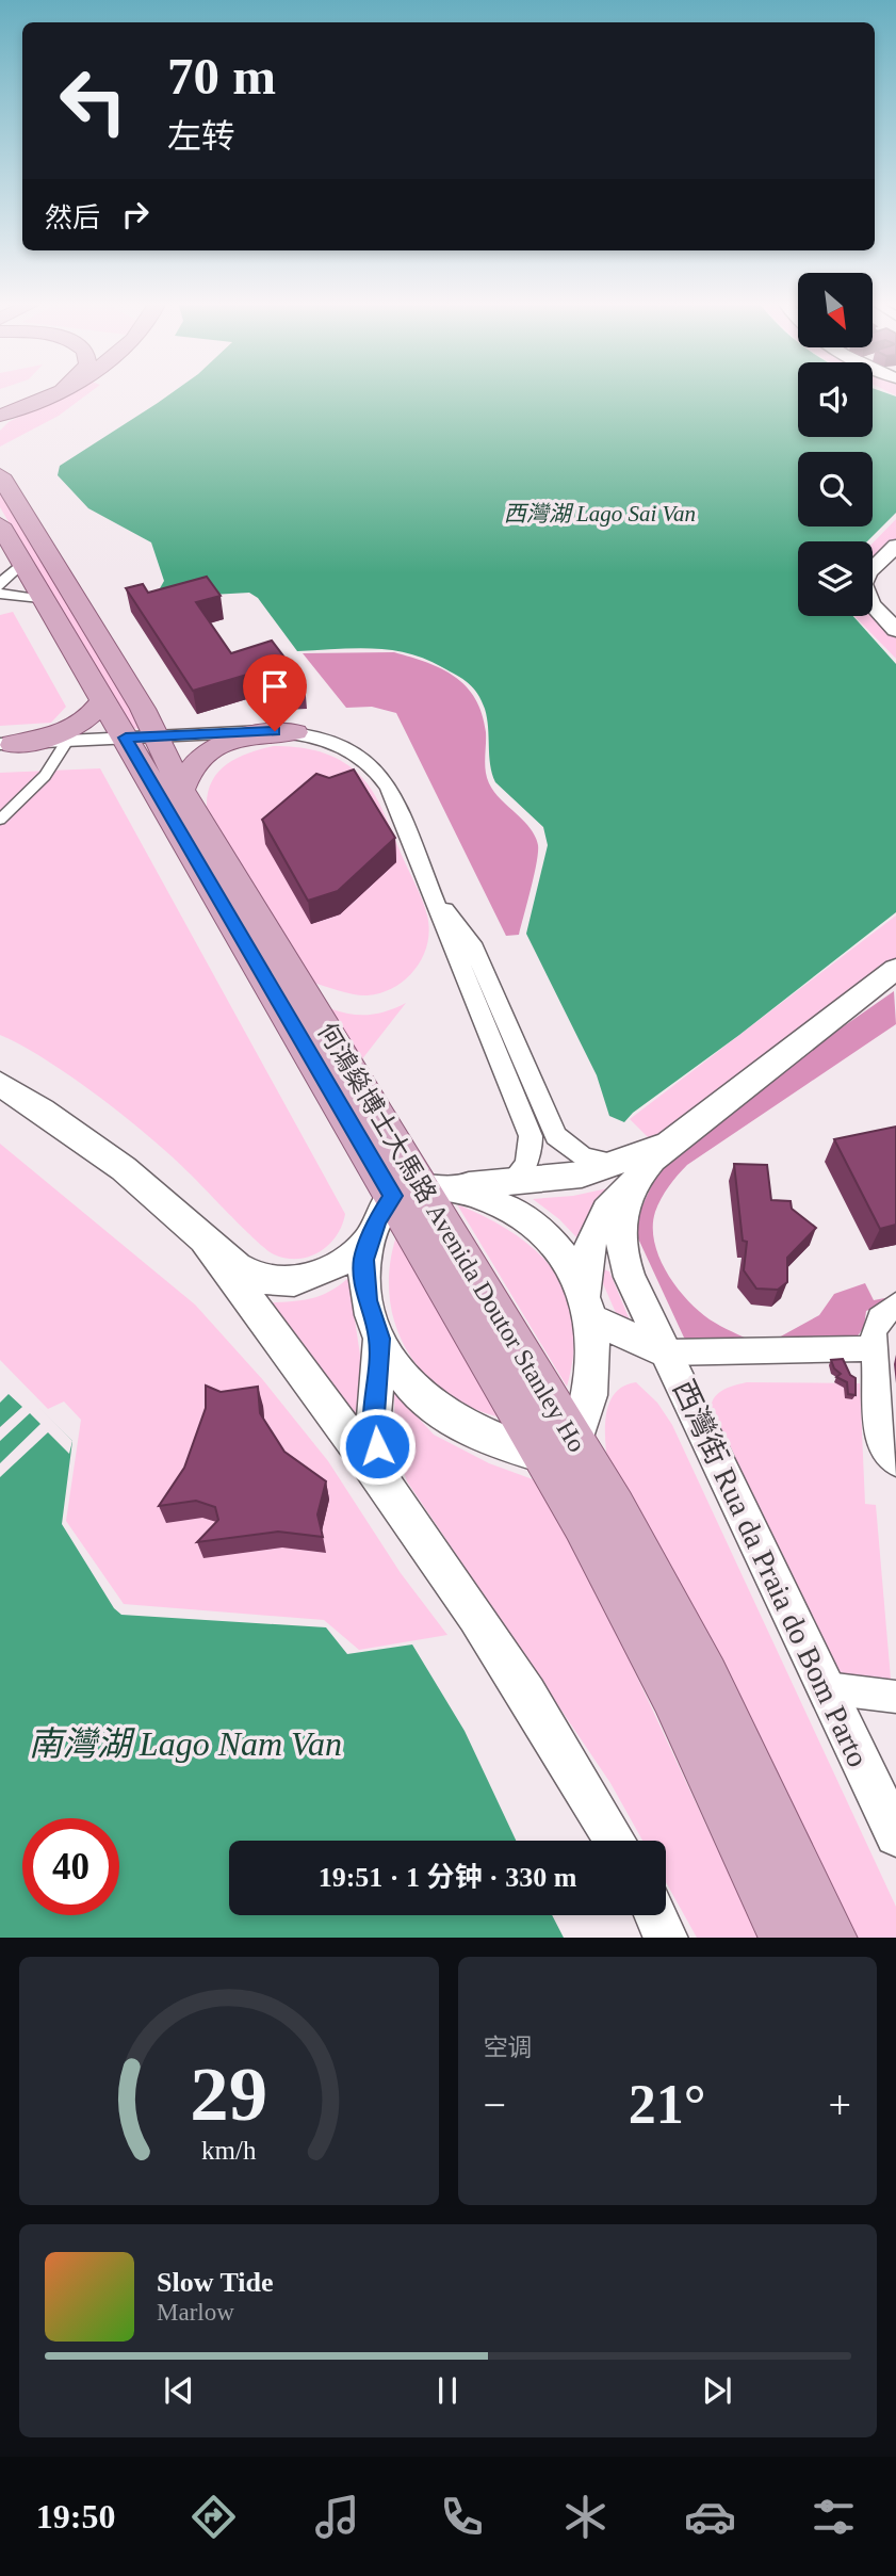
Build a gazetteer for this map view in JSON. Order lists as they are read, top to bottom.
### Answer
{
  "streets": {
    "main road": ["何鴻燊博士大馬路 Avenida Doutor Stanley Ho"],
    "street": ["西灣街 Rua da Praia do Bom Parto"]
  },
  "water": ["西灣湖 Lago Sai Van", "南灣湖 Lago Nam Van"],
  "north": "bottom right",
  "page": {
    "turn": ["70 m", "左转"],
    "then": "然后",
    "limit": "40",
    "trip": "19:51 · 1 分钟 · 330 m",
    "tile": "空调",
    "heat": ["−", "21°", "+"],
    "song": ["Slow Tide", "Marlow"],
    "tabs": "19:50",
    "gauge": ["29", "km/h"]
  }
}
